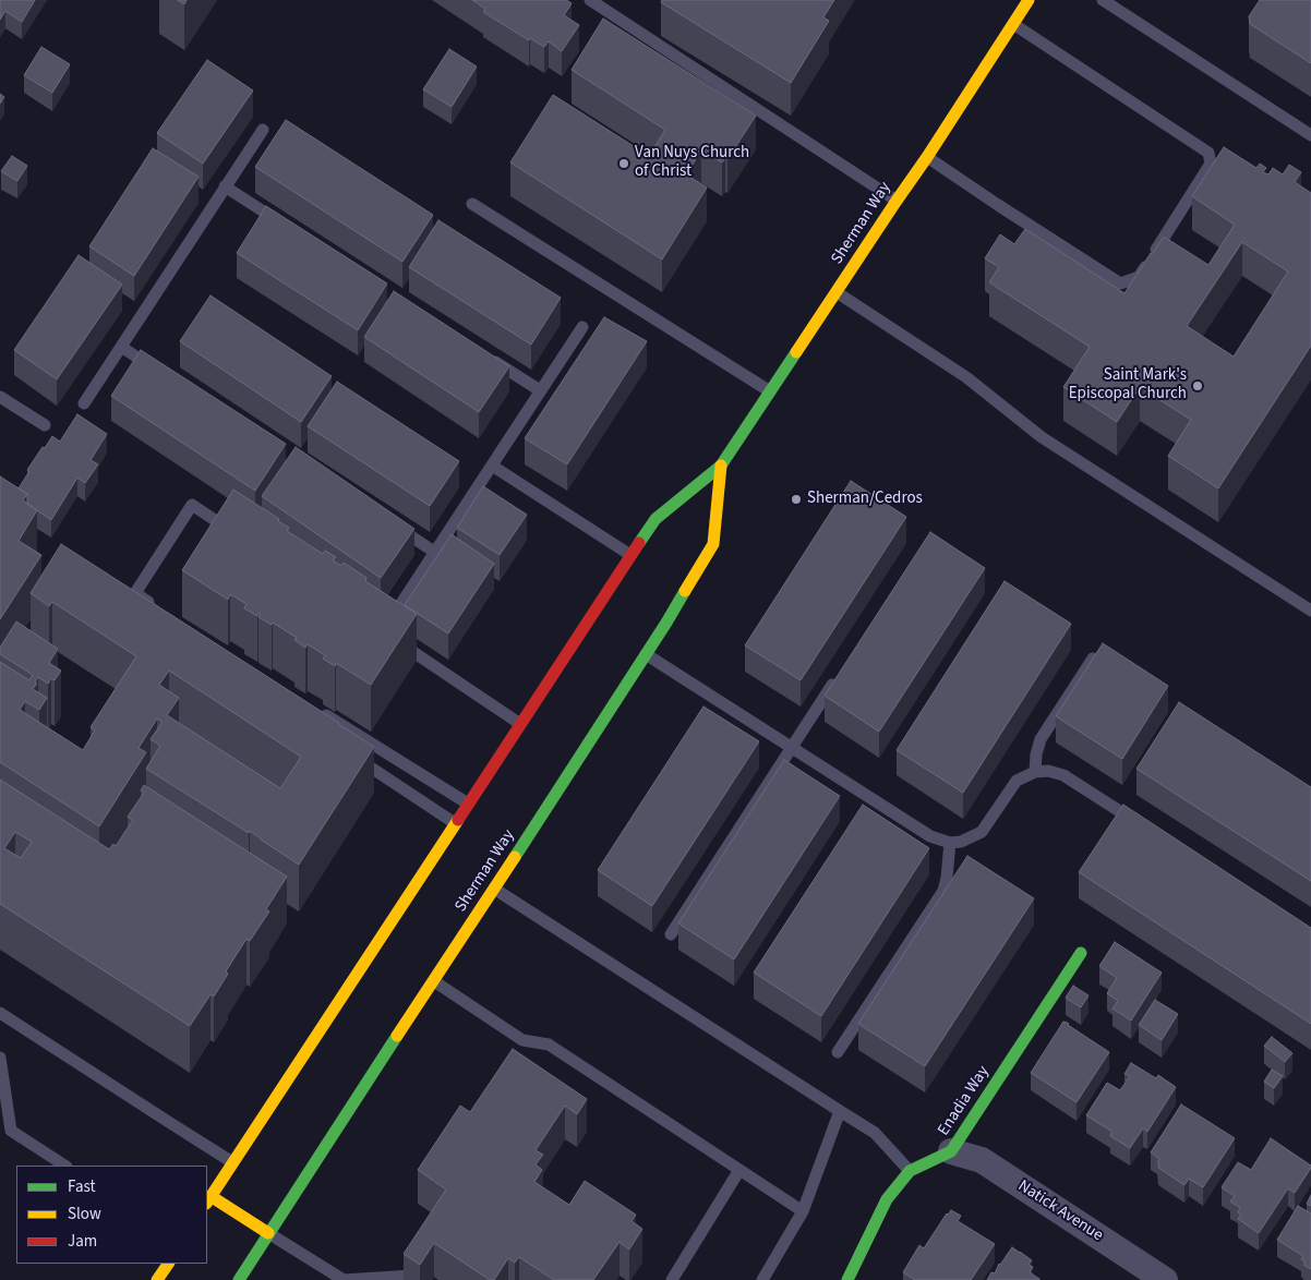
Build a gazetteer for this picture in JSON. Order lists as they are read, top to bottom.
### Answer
{
  "streets": {
    "main road": ["Sherman Way", "Enadia Way"],
    "street": ["Natick Avenue"]
  },
  "crossings": [
    ["Enadia Way", "Natick Avenue"]
  ],
  "places": ["Van Nuys Church of Christ", "Saint Mark's Episcopal Church", "Sherman/Cedros"],
  "legend": ["Fast", "Slow", "Jam"]
}
